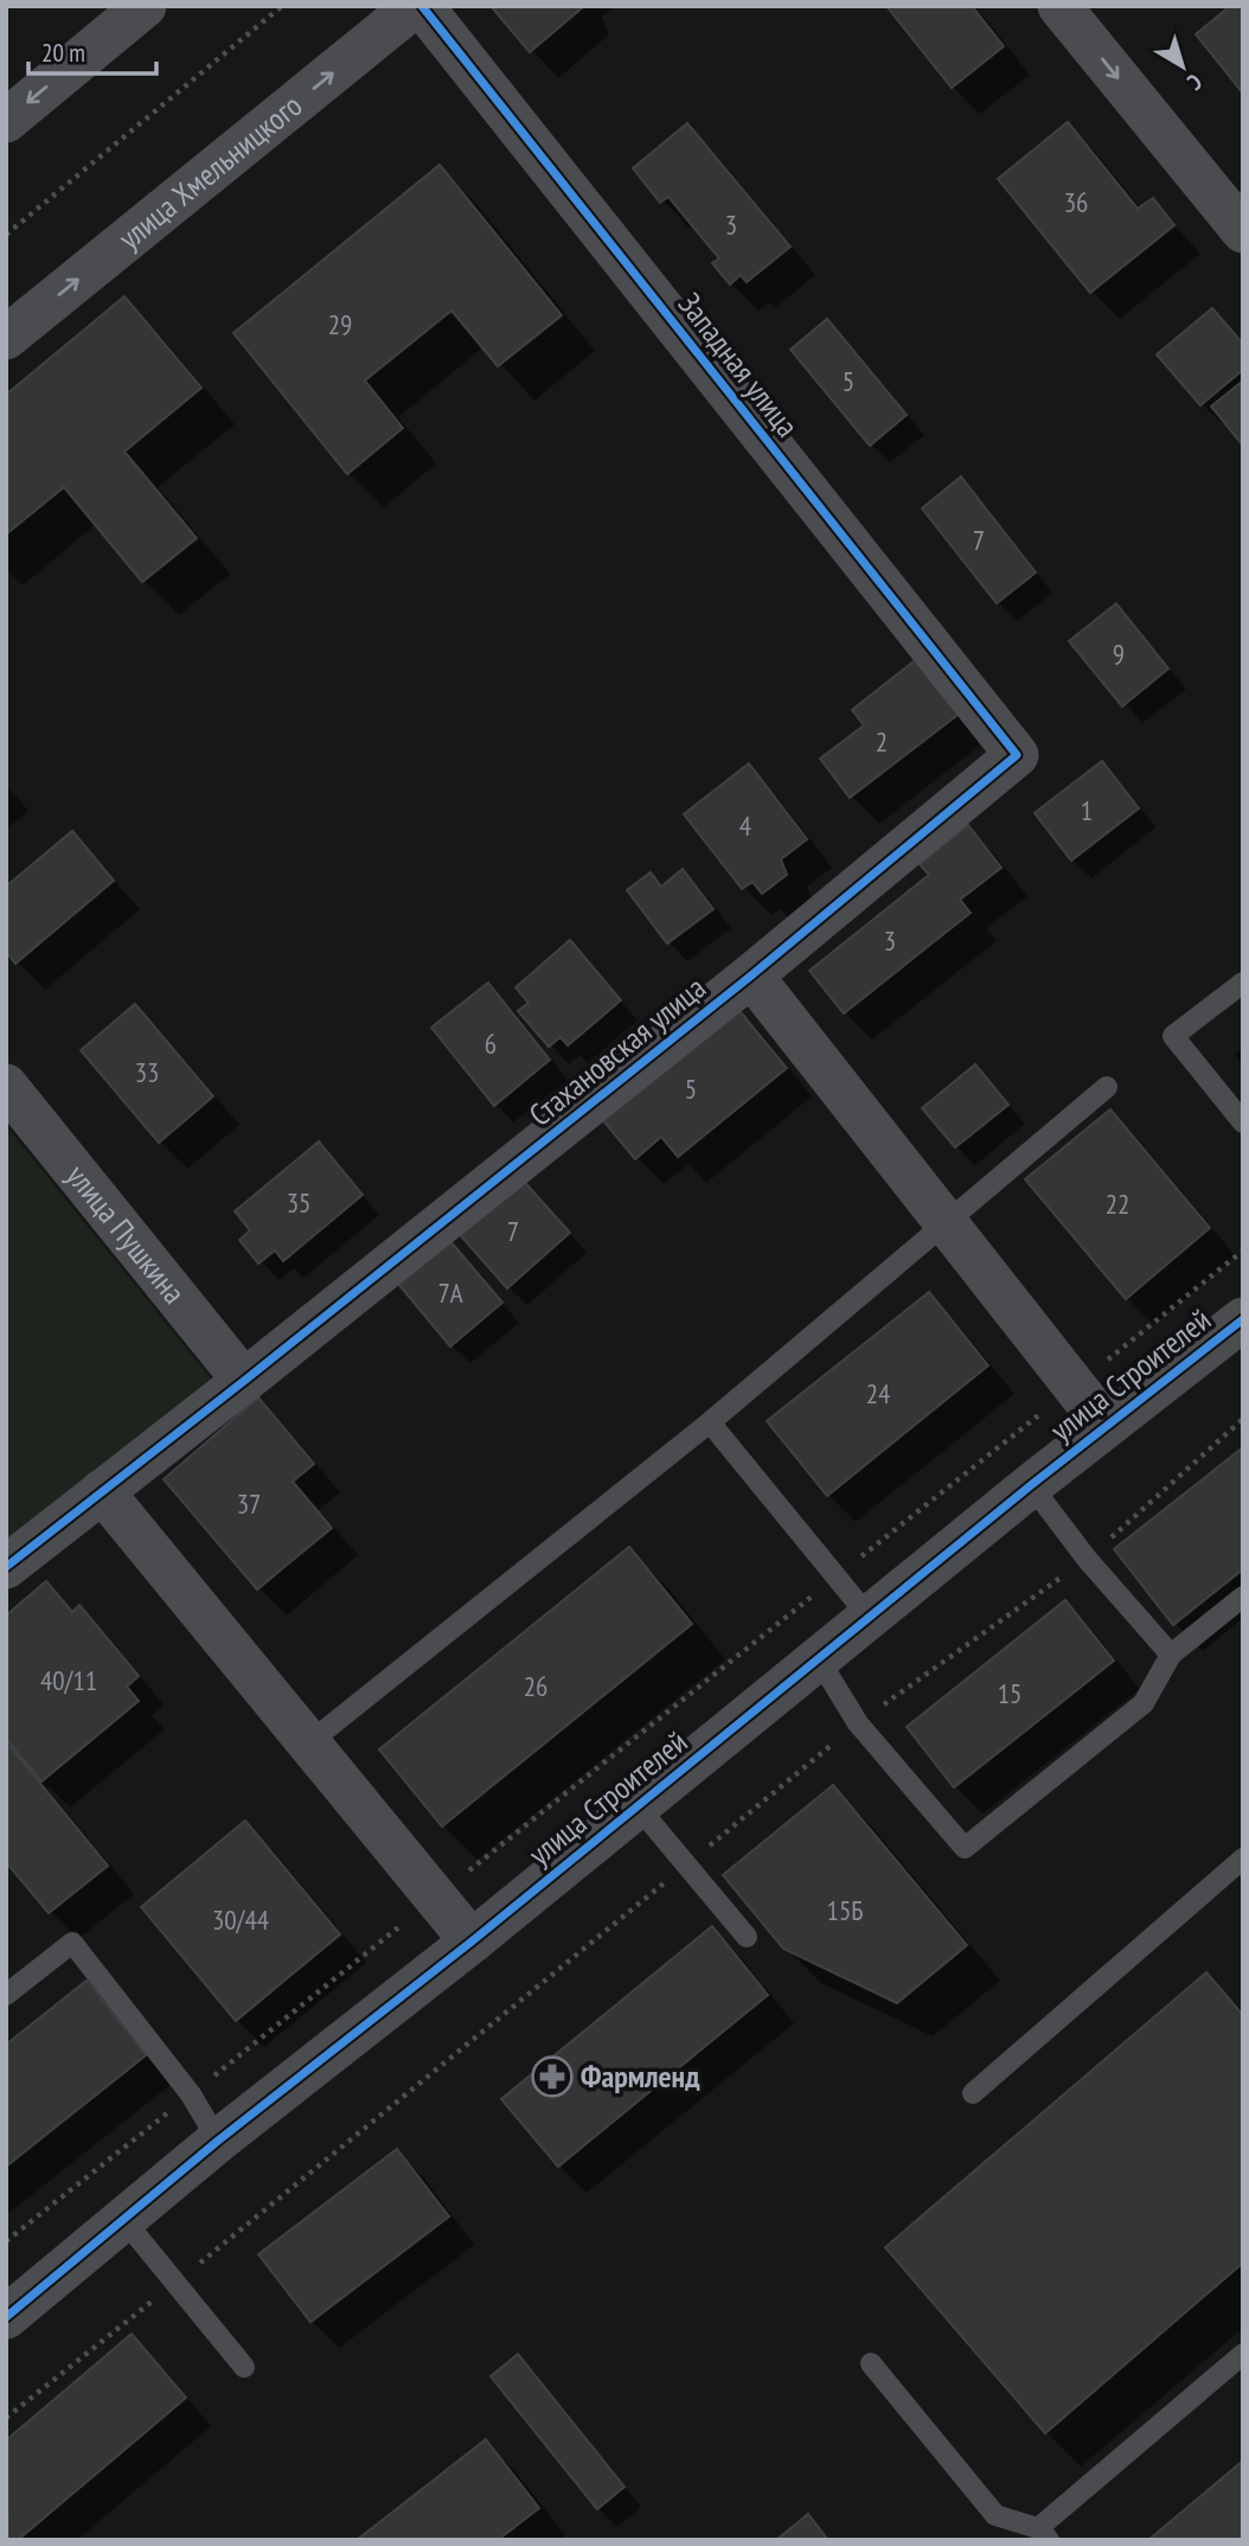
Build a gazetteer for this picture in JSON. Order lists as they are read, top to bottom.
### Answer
{
  "streets": {
    "street": [
      "улица Хмельницкого",
      "Западная улица",
      "Стахановская улица",
      "улица Пушкина",
      "улица Строителей"
    ]
  },
  "crossings": [
    ["Западная улица", "Стахановская улица"],
    ["Стахановская улица", "улица Пушкина"]
  ],
  "places": {
    "pharmacy": ["Фармленд"]
  },
  "house_numbers": [
    "36",
    "3",
    "29",
    "5",
    "7",
    "9",
    "2",
    "1",
    "4",
    "3",
    "6",
    "33",
    "5",
    "35",
    "22",
    "7",
    "7А",
    "24",
    "37",
    "40/11",
    "26",
    "15",
    "15Б",
    "30/44"
  ],
  "scale_bar": "20 m",
  "north": "bottom right"
}
